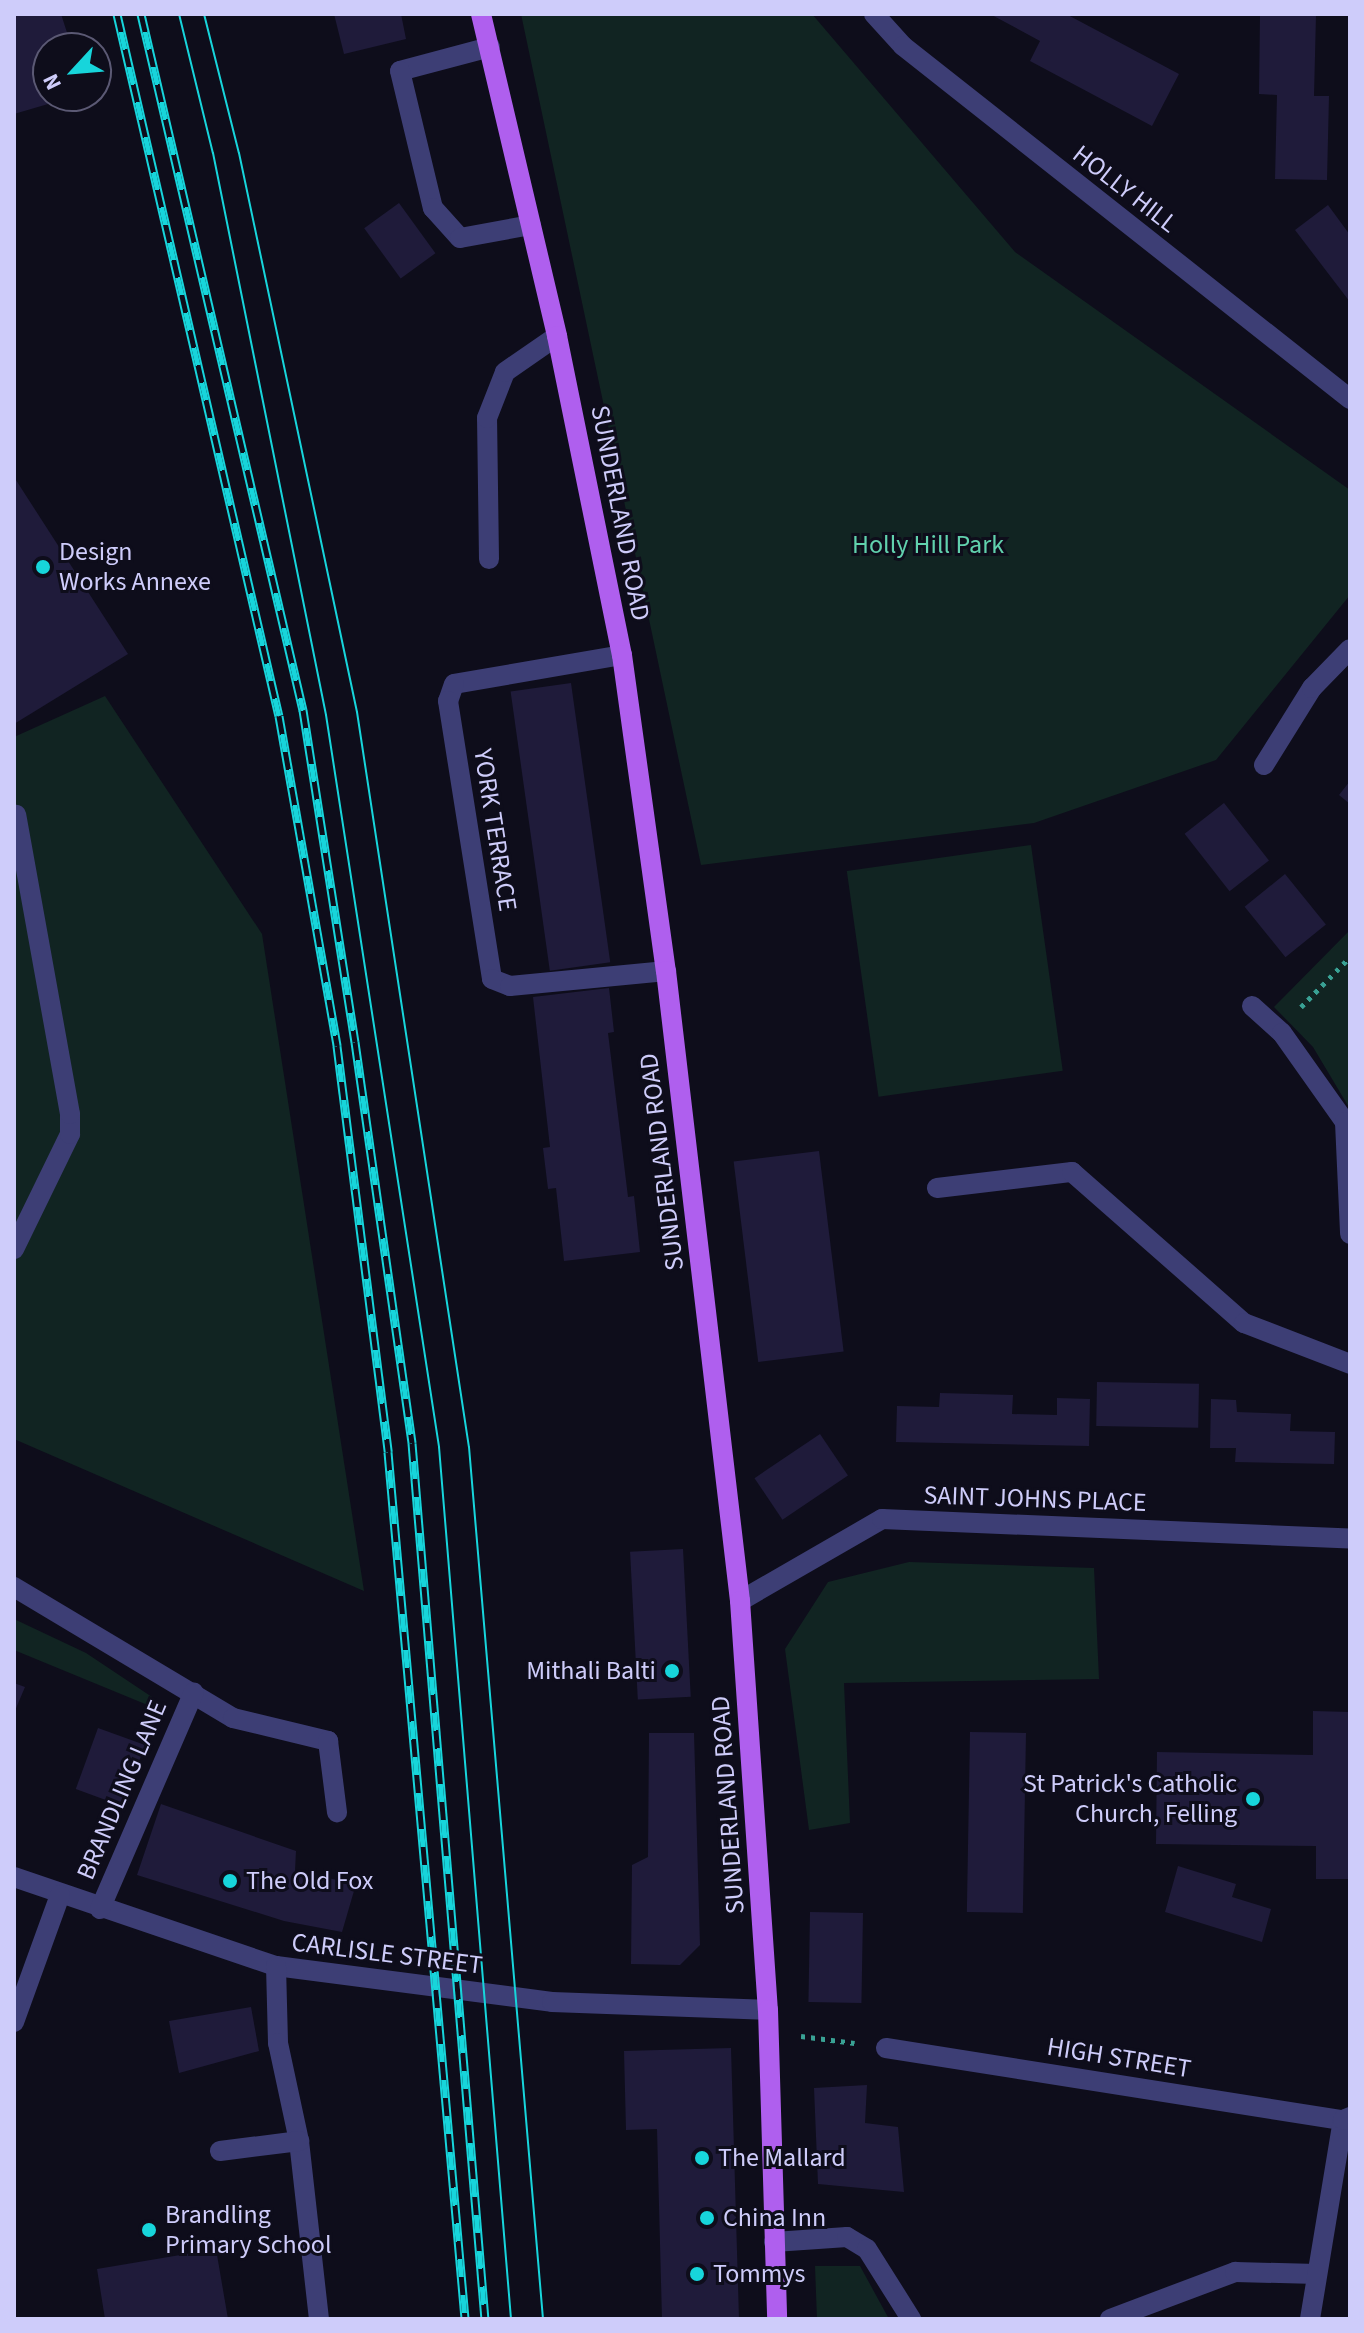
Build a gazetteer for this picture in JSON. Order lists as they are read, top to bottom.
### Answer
{
  "streets": {
    "main road": ["SUNDERLAND ROAD"],
    "street": [
      "HOLLY HILL",
      "YORK TERRACE",
      "SAINT JOHNS PLACE",
      "BRANDLING LANE",
      "CARLISLE STREET",
      "HIGH STREET"
    ]
  },
  "crossings": [
    ["SUNDERLAND ROAD", "YORK TERRACE"],
    ["SUNDERLAND ROAD", "SAINT JOHNS PLACE"],
    ["SUNDERLAND ROAD", "CARLISLE STREET"],
    ["BRANDLING LANE", "CARLISLE STREET"]
  ],
  "parks": ["Holly Hill Park"],
  "places": [
    "Design Works Annexe",
    "Mithali Balti",
    "St Patrick's Catholic Church, Felling",
    "The Old Fox",
    "The Mallard",
    "China Inn",
    "Brandling Primary School",
    "Tommys"
  ],
  "north": "bottom left"
}
